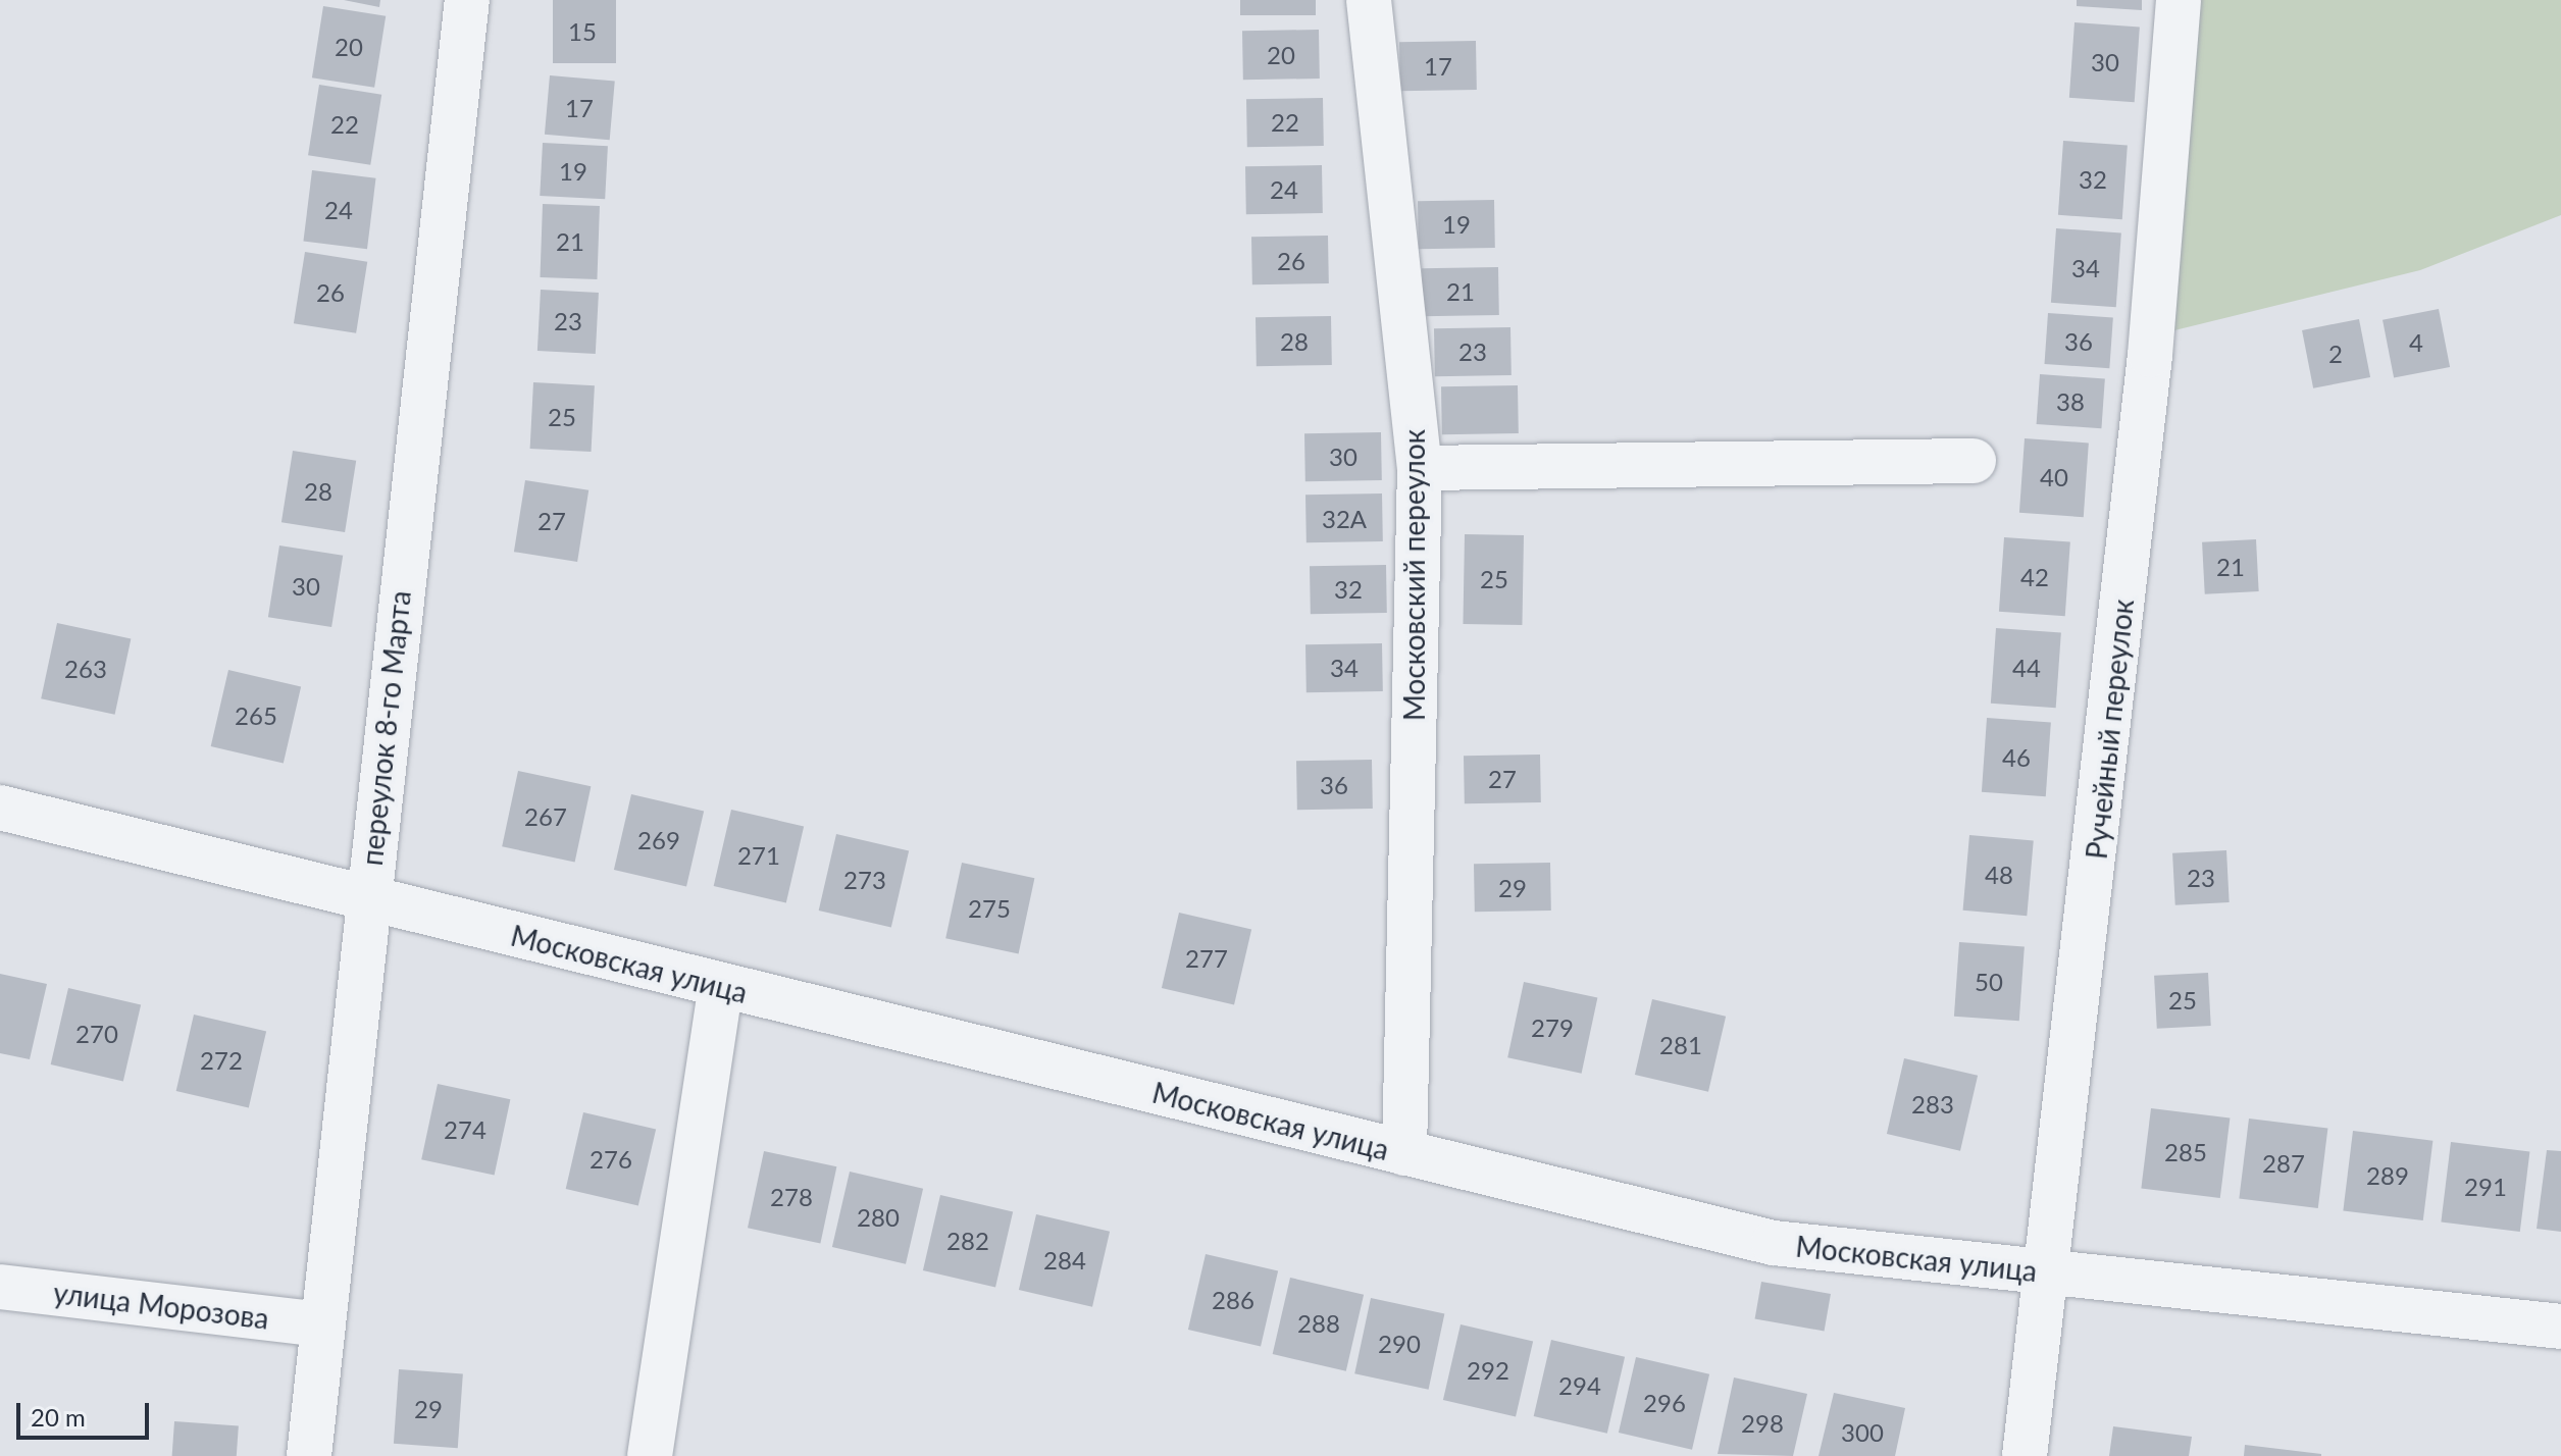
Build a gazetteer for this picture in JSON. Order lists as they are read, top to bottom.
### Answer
{
  "streets": {
    "street": [
      "Московский переулок",
      "переулок 8-го Марта",
      "Ручейный переулок",
      "Московская улица",
      "улица Морозова"
    ]
  },
  "crossings": [
    ["Московский переулок", "Московская улица"],
    ["переулок 8-го Марта", "Московская улица"],
    ["переулок 8-го Марта", "улица Морозова"],
    ["Ручейный переулок", "Московская улица"]
  ],
  "house_numbers": [
    "15",
    "20",
    "20",
    "30",
    "17",
    "17",
    "22",
    "22",
    "19",
    "32",
    "24",
    "24",
    "19",
    "21",
    "26",
    "34",
    "21",
    "26",
    "23",
    "28",
    "36",
    "4",
    "23",
    "2",
    "38",
    "25",
    "30",
    "40",
    "28",
    "32А",
    "27",
    "21",
    "42",
    "25",
    "30",
    "32",
    "34",
    "44",
    "263",
    "265",
    "46",
    "27",
    "36",
    "267",
    "269",
    "271",
    "48",
    "23",
    "273",
    "29",
    "275",
    "277",
    "50",
    "25",
    "279",
    "270",
    "281",
    "272",
    "283",
    "274",
    "285",
    "276",
    "287",
    "289",
    "291",
    "278",
    "280",
    "282",
    "284",
    "286",
    "288",
    "290",
    "292",
    "294",
    "296",
    "29",
    "298",
    "300"
  ],
  "scale_bar": "20 m"
}
